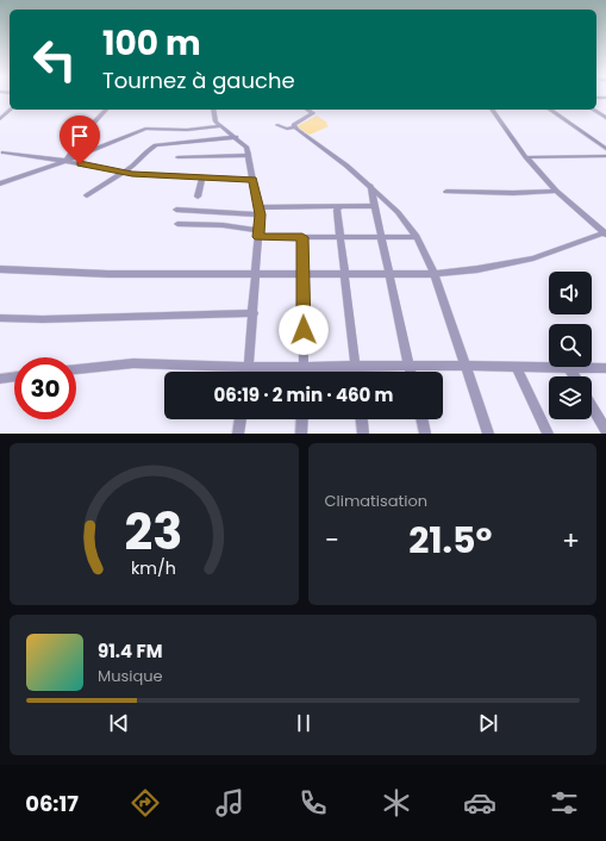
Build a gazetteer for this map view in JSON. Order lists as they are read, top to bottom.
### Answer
{
  "page": {
    "turn": ["100 m", "Tournez à gauche"],
    "limit": "30",
    "trip": "06:19 · 2 min · 460 m",
    "tile": "Climatisation",
    "heat": ["−", "21.5°", "+"],
    "song": ["91.4 FM", "Musique"],
    "tabs": "06:17",
    "gauge": ["23", "km/h"]
  }
}
